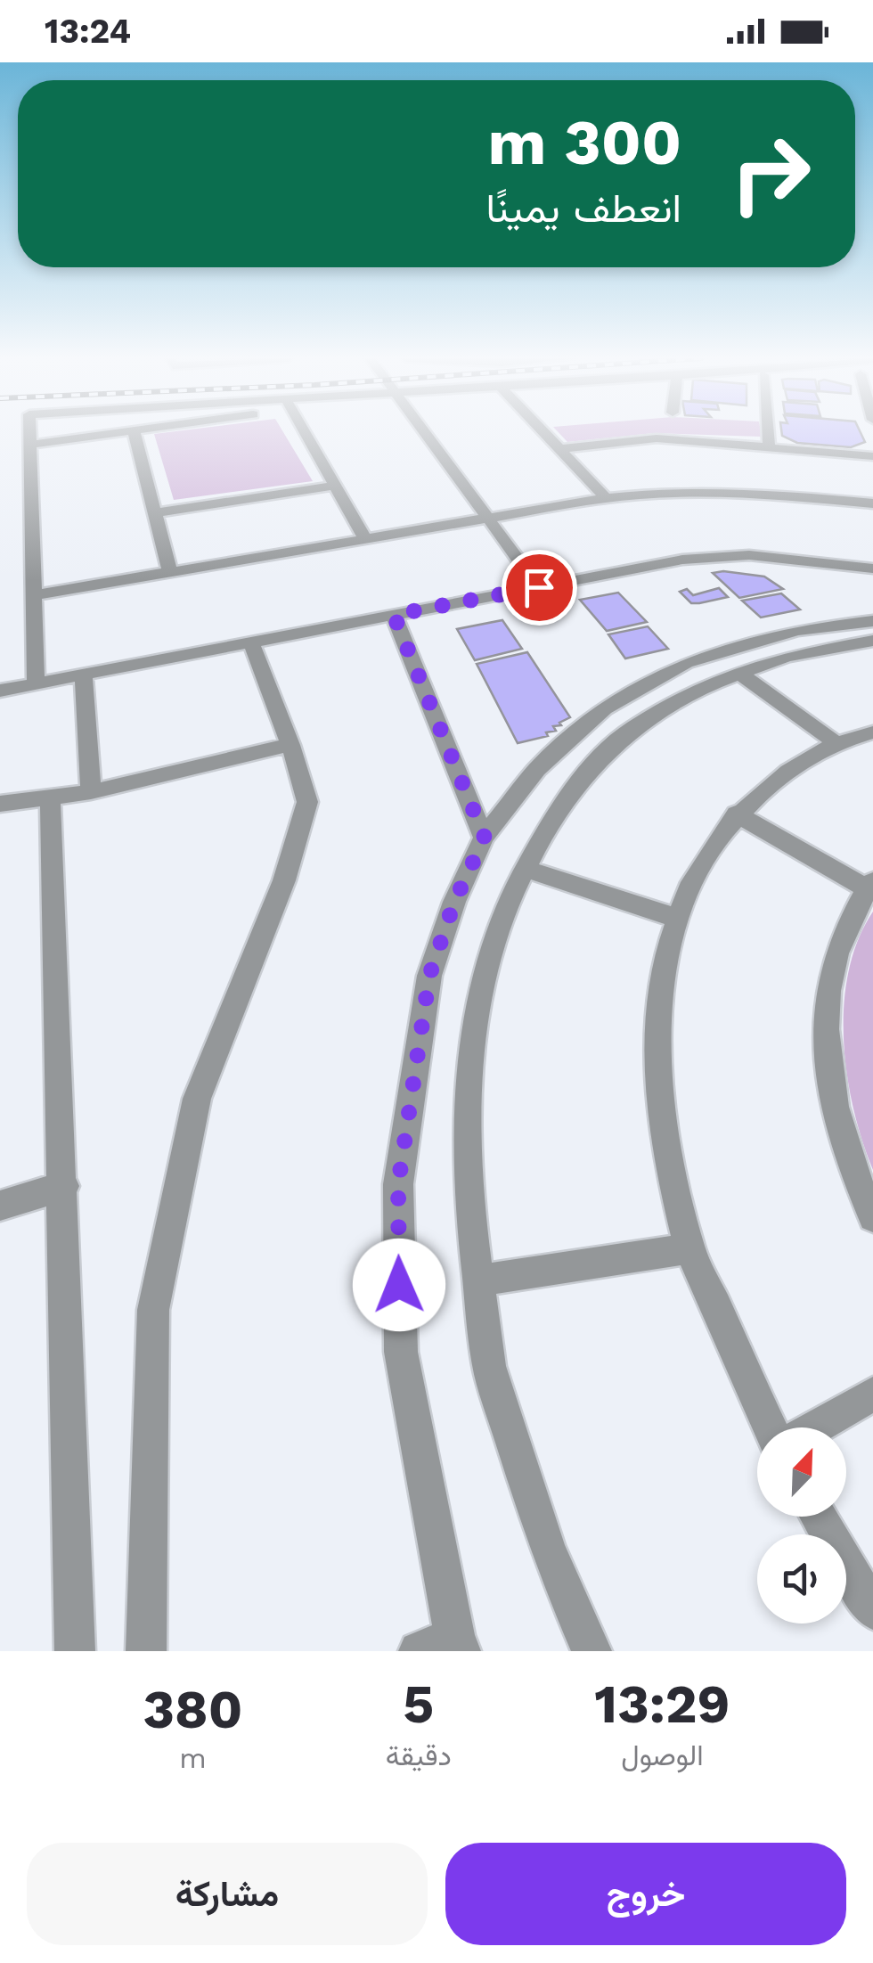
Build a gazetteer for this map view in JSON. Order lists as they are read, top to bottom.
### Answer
{
  "north": "top right",
  "page": {
    "status": "13:24",
    "turn": ["300 m", "انعطف يمينًا"],
    "eta": [
      "13:29",
      "الوصول",
      "5",
      "دقيقة",
      "380",
      "m"
    ],
    "buttons": ["خروج", "مشاركة"]
  }
}
